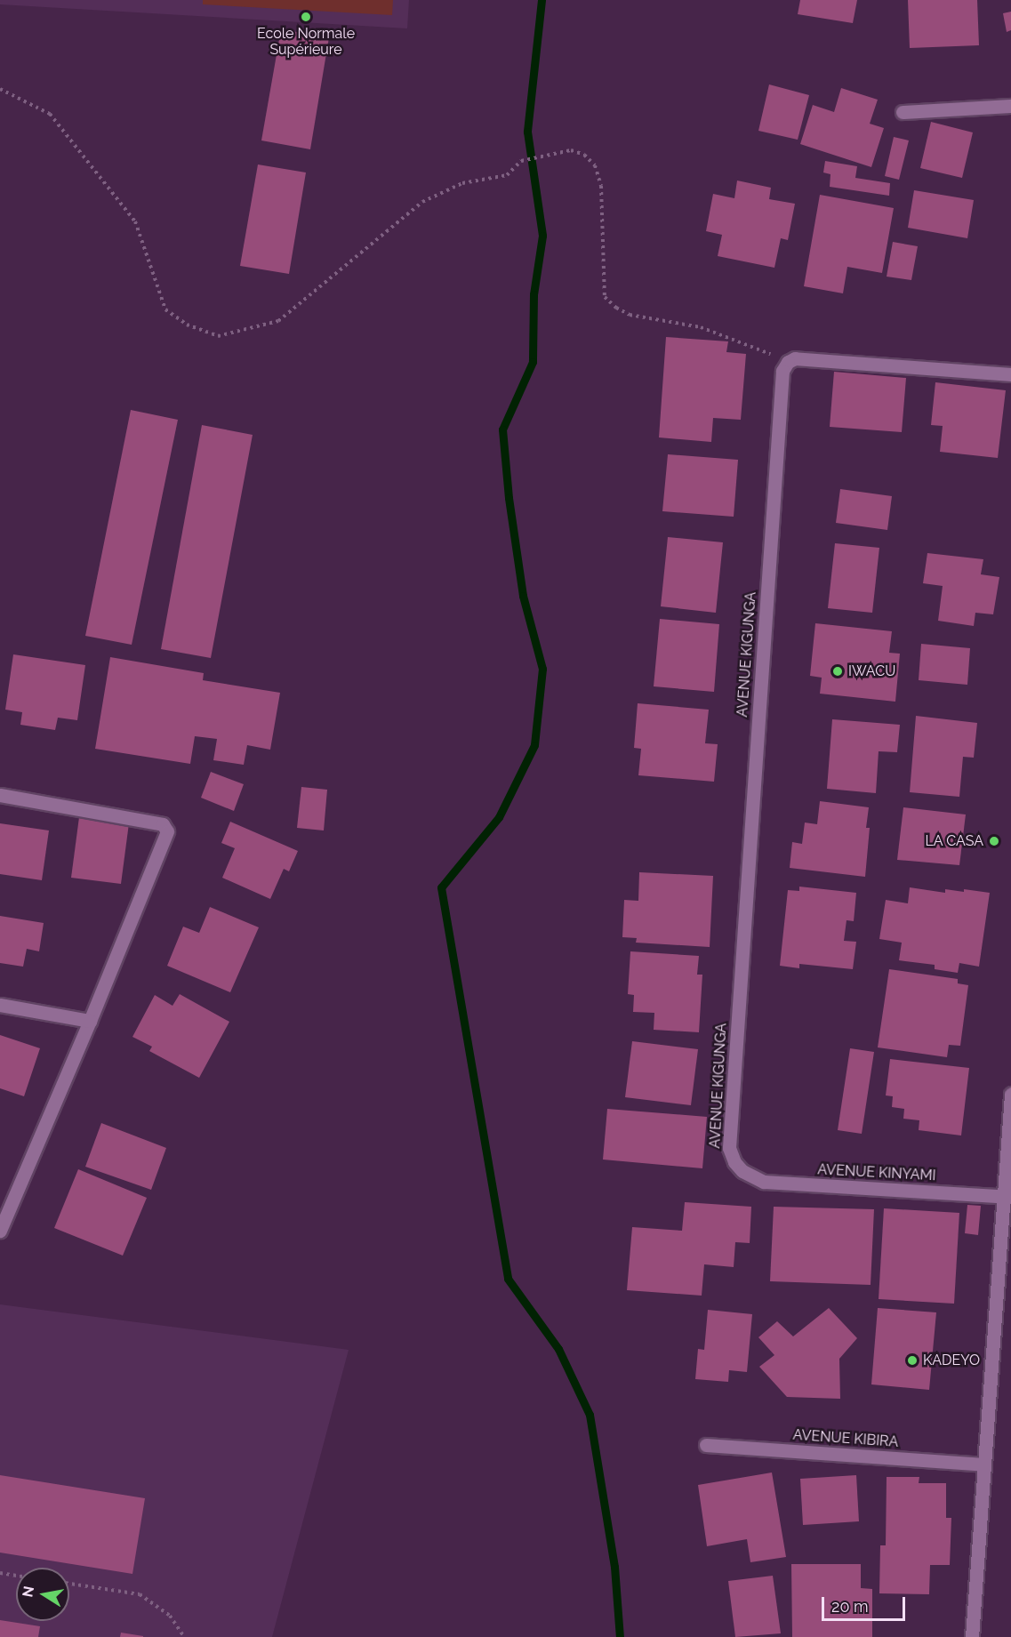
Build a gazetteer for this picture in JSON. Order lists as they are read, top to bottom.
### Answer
{
  "streets": {
    "street": ["AVENUE KIGUNGA", "AVENUE KINYAMI", "AVENUE KIBIRA"]
  },
  "crossings": [
    ["AVENUE KIGUNGA", "AVENUE KINYAMI"]
  ],
  "places": [
    "Ecole Normale Supérieure",
    "IWACU",
    "LA CASA",
    "KADEYO"
  ],
  "scale_bar": "20 m",
  "north": "left"
}
